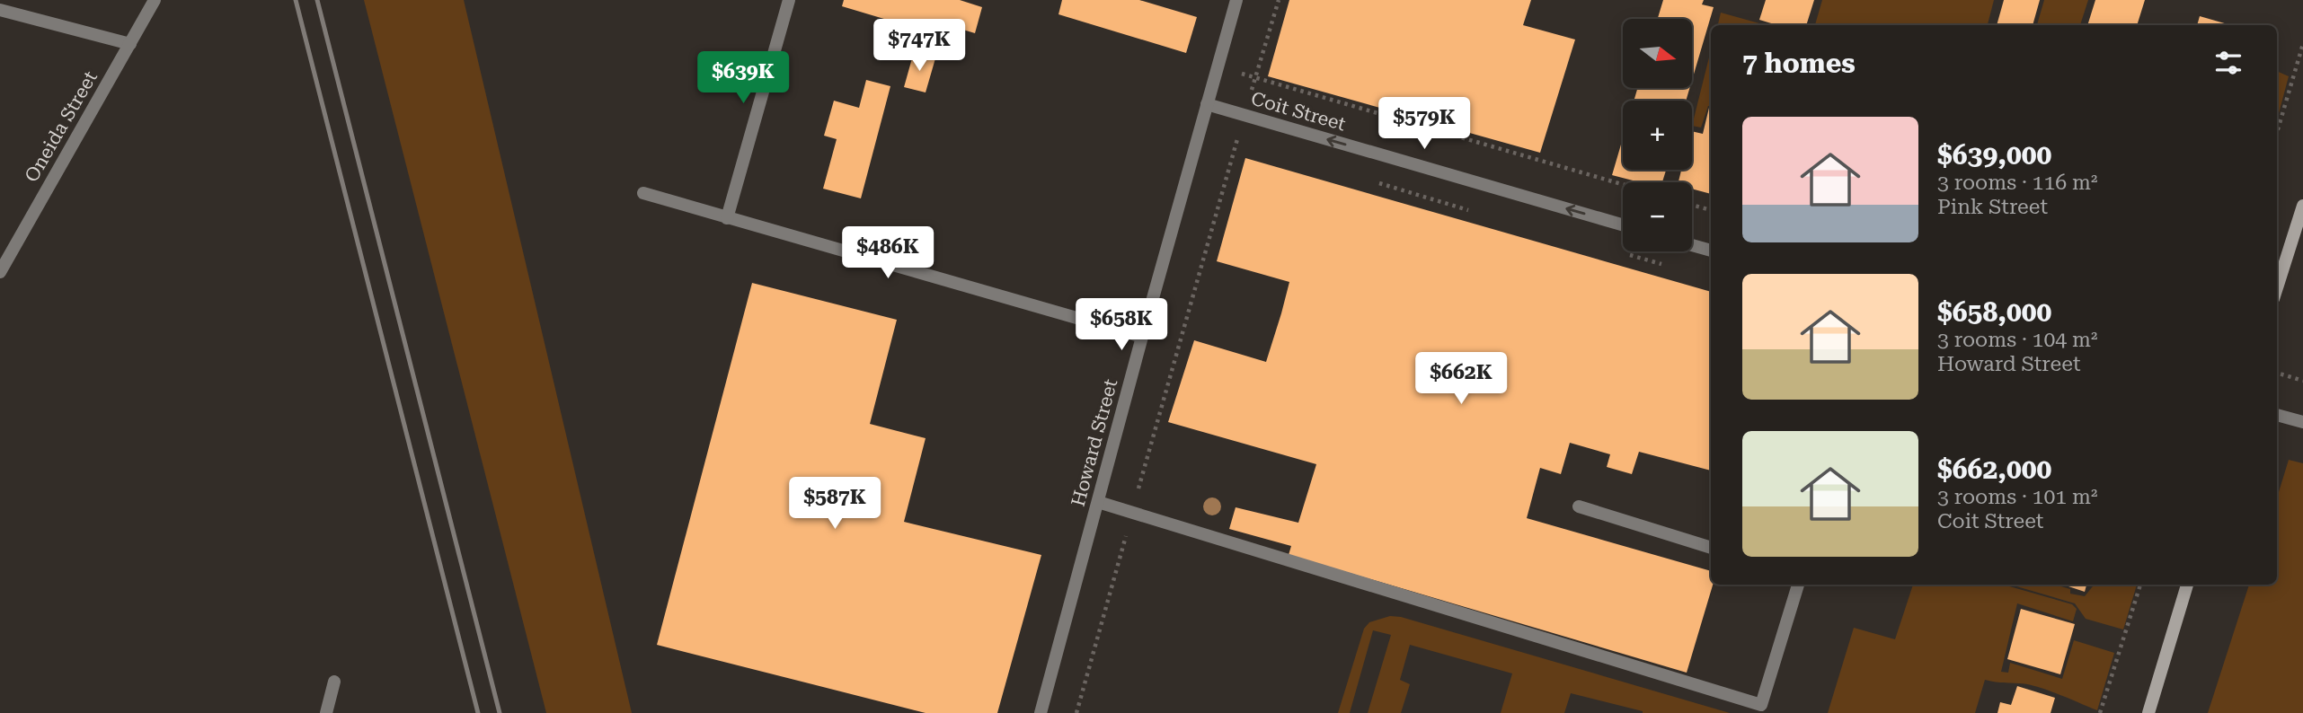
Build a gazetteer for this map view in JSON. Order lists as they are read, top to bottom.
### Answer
{
  "streets": {
    "street": ["Coit Street", "Oneida Street", "Howard Street"]
  },
  "crossings": [
    ["Coit Street", "Howard Street"]
  ],
  "one_way": ["Coit Street"],
  "north": "right",
  "page": {
    "map_buttons": ["+", "−"],
    "price": [
      "$747K",
      "$639K",
      "$579K",
      "$486K",
      "$658K",
      "$662K",
      "$587K"
    ],
    "heading": "7 homes",
    "list": [
      {
        "name": "$639,000",
        "note": "3 rooms · 116 m² · Pink Street"
      },
      {
        "name": "$658,000",
        "note": "3 rooms · 104 m² · Howard Street"
      },
      {
        "name": "$662,000",
        "note": "3 rooms · 101 m² · Coit Street"
      }
    ]
  }
}
